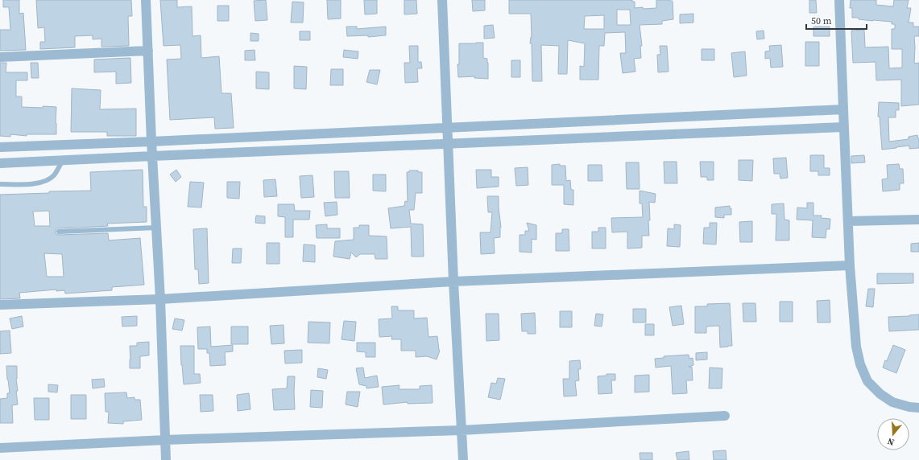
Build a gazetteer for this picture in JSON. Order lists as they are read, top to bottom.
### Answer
{
  "scale_bar": "50 m",
  "north": "bottom"
}
